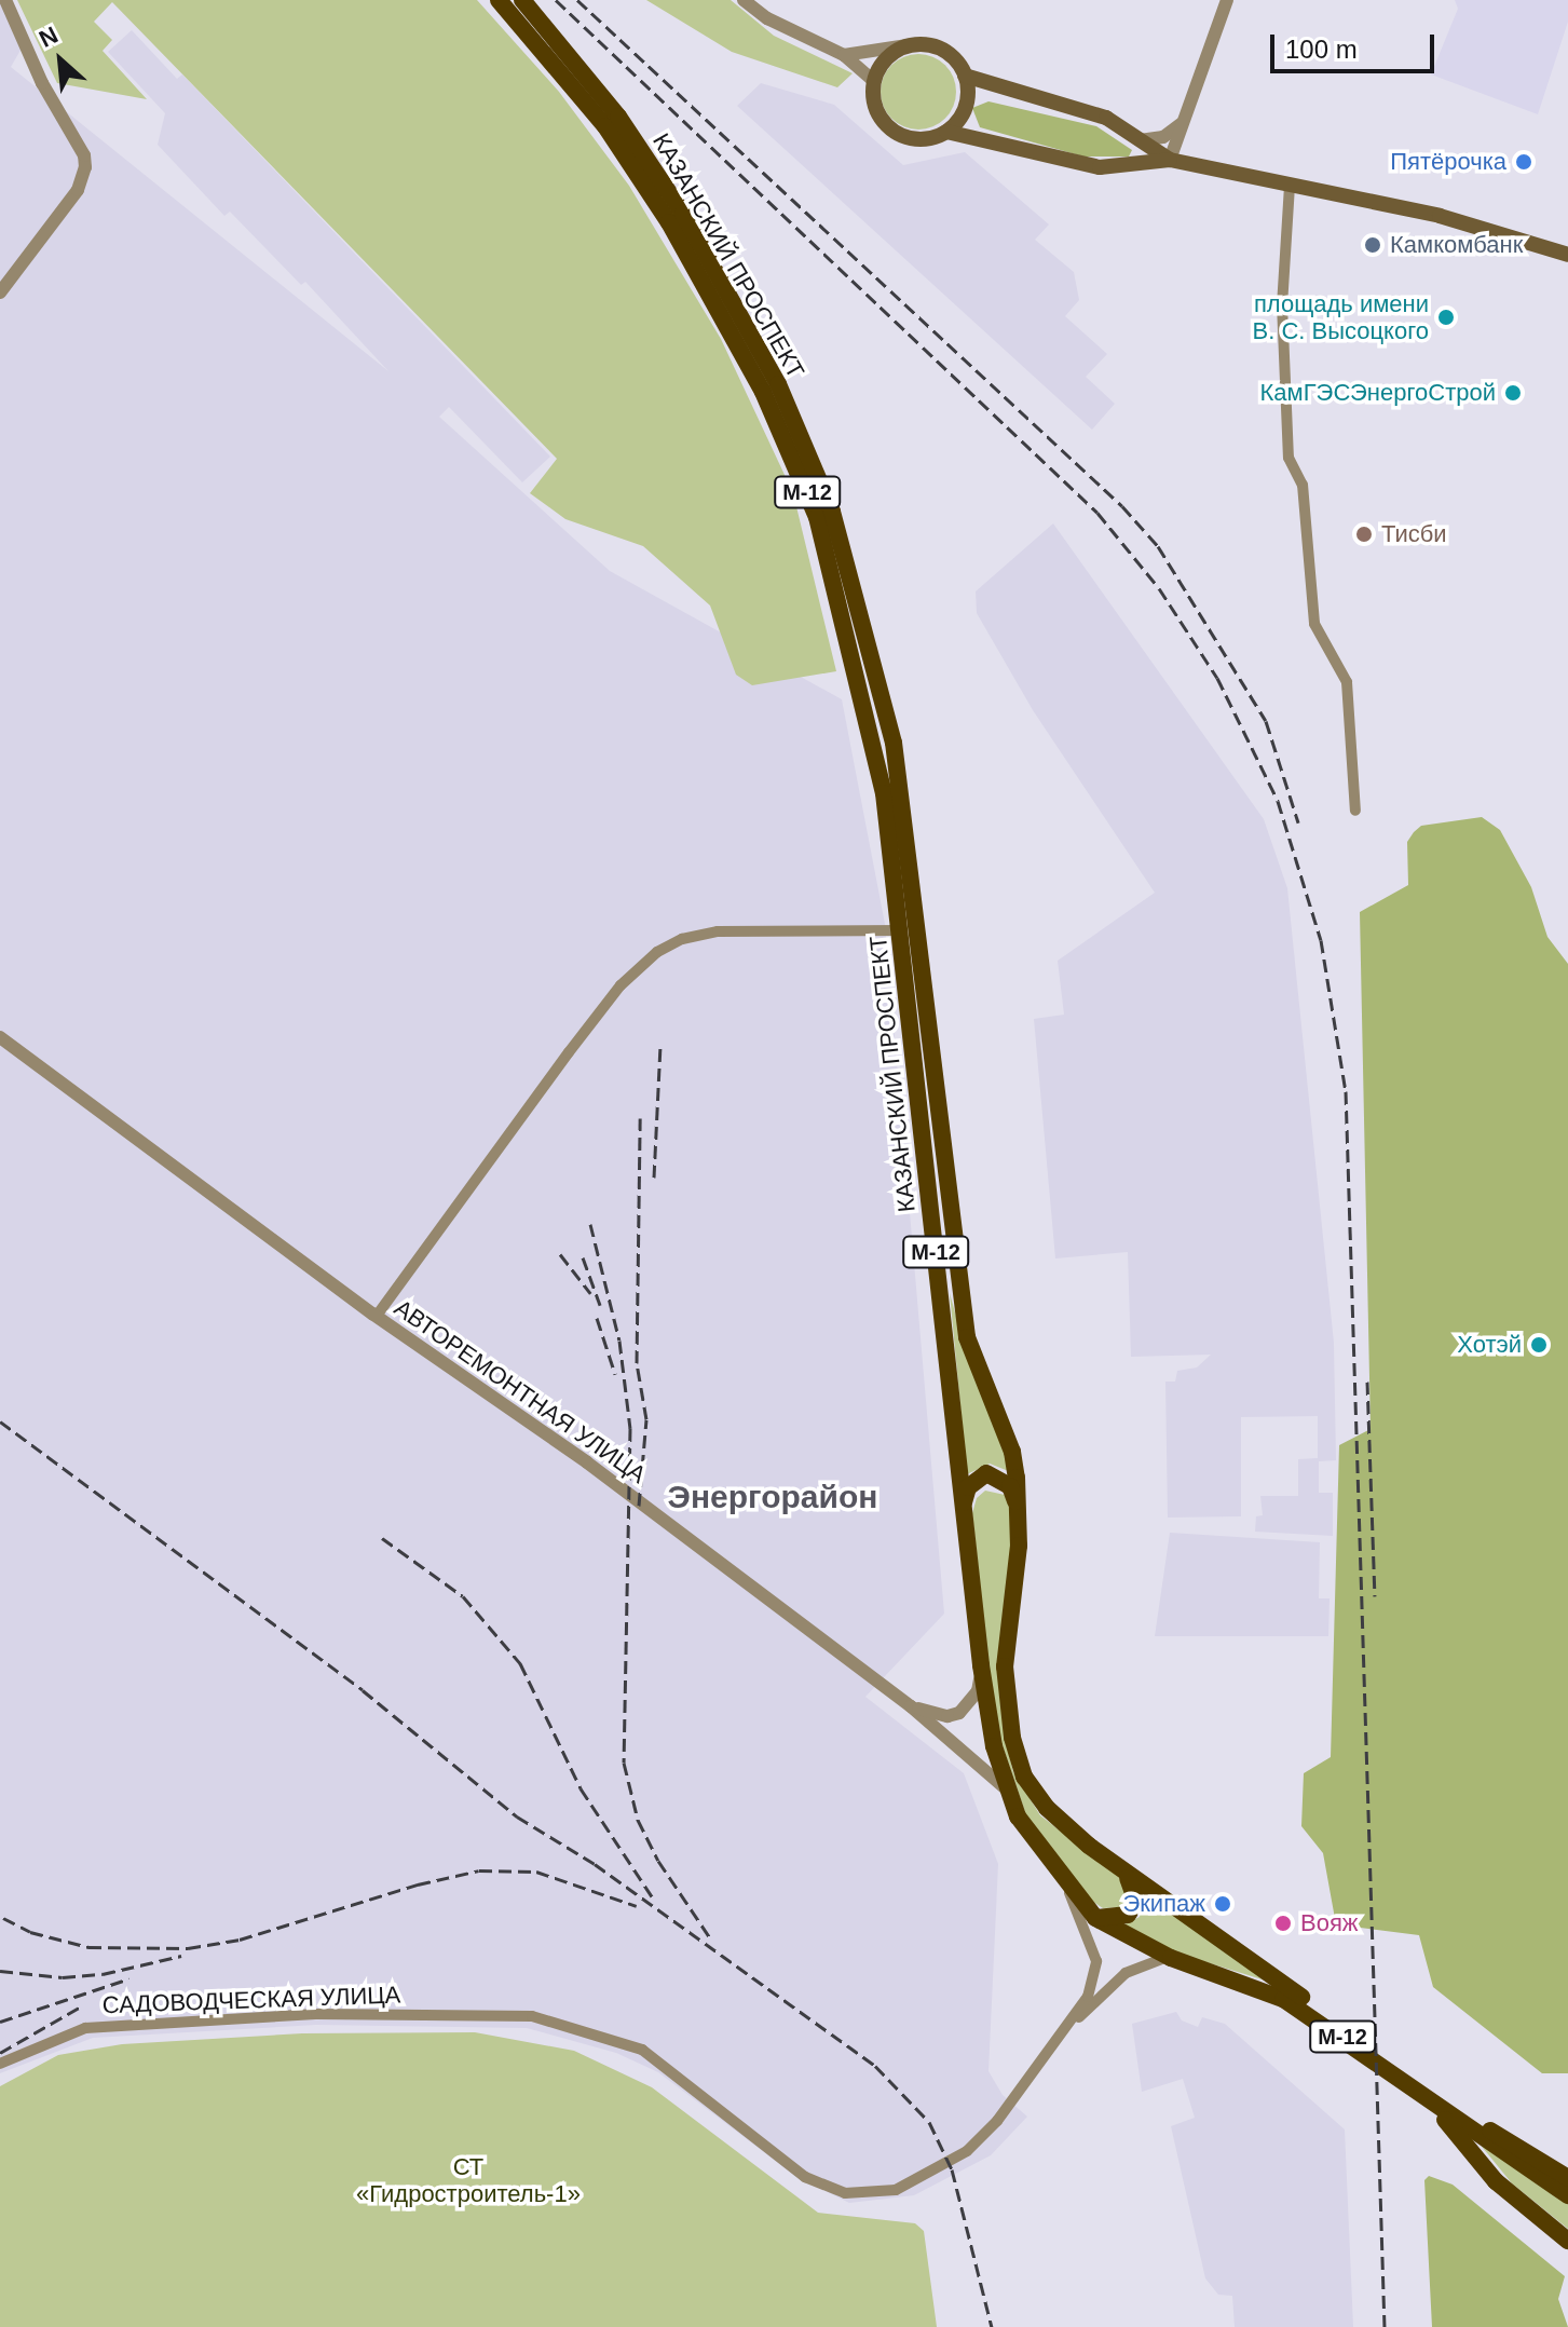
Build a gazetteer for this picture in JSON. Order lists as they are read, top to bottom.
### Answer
{
  "streets": {
    "main road": ["КАЗАНСКИЙ ПРОСПЕКТ", "М-12"],
    "street": ["АВТОРЕМОНТНАЯ УЛИЦА", "САДОВОДЧЕСКАЯ УЛИЦА"]
  },
  "crossings": [
    ["КАЗАНСКИЙ ПРОСПЕКТ", "АВТОРЕМОНТНАЯ УЛИЦА"]
  ],
  "districts": ["Энергорайон"],
  "parks": ["СТ «Гидростроитель-1»"],
  "places": [
    "Пятёрочка",
    "Камкомбанк",
    "площадь имени В. С. Высоцкого",
    "КамГЭСЭнергоСтрой",
    "Тисби",
    "Хотэй",
    "Экипаж",
    "Вояж"
  ],
  "scale_bar": "100 m",
  "north": "top left"
}
